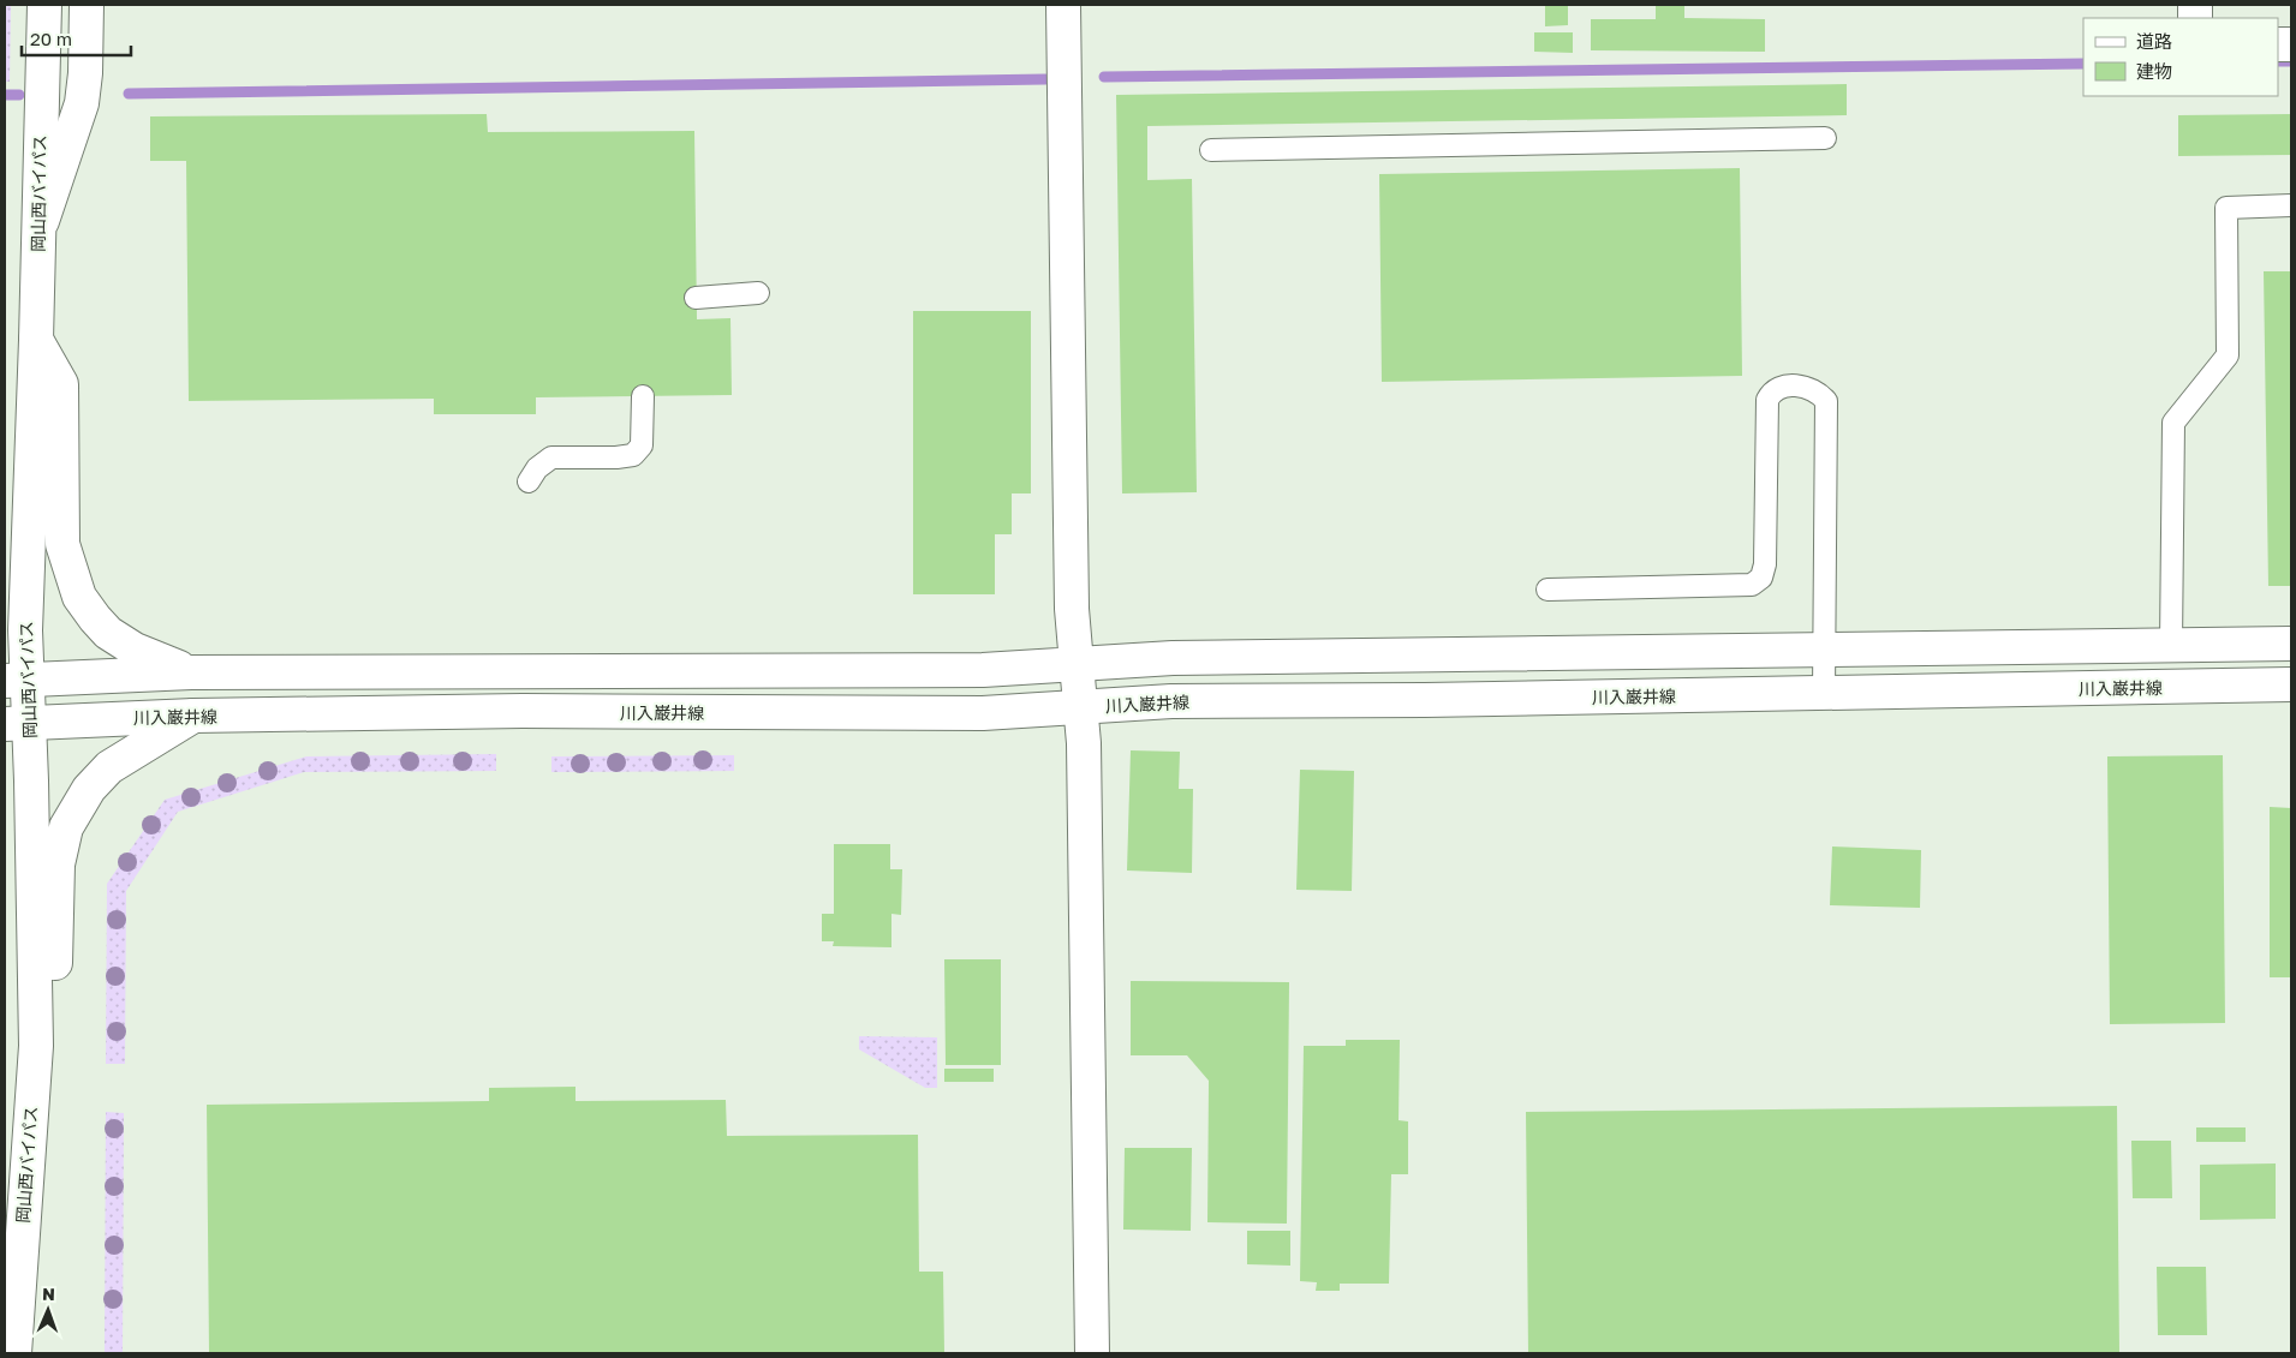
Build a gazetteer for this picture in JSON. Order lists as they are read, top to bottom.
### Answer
{
  "streets": {
    "main road": ["岡山西バイパス", "川入巌井線"]
  },
  "crossings": [
    ["岡山西バイパス", "川入巌井線"]
  ],
  "legend": ["道路", "建物"],
  "scale_bar": "20 m",
  "north": "top"
}
